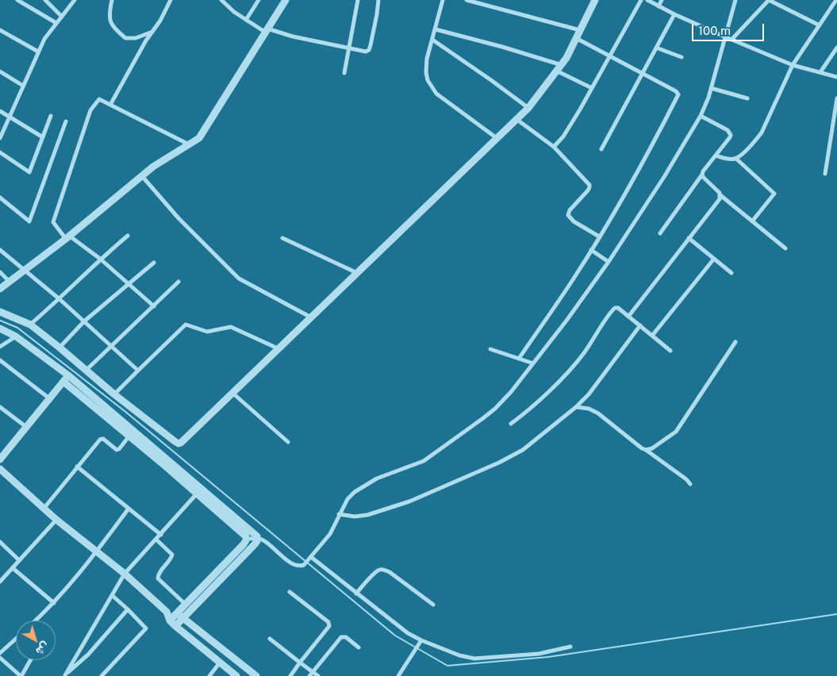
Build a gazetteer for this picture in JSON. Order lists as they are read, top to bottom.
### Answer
{
  "scale_bar": "100 m",
  "north": "bottom right"
}
